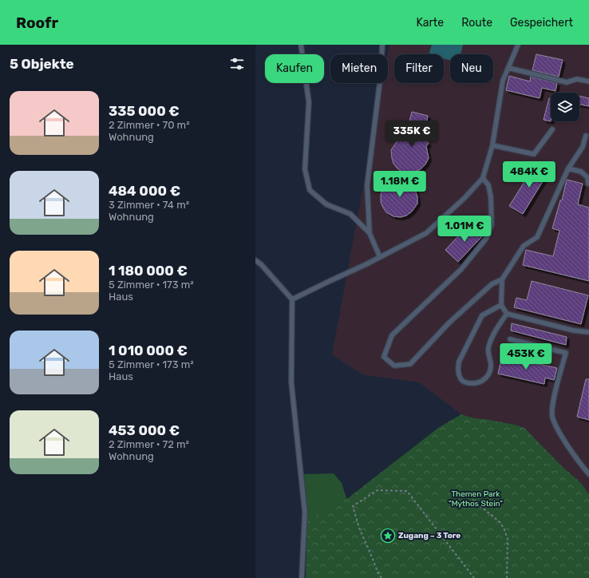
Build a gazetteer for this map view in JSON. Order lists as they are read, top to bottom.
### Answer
{
  "parks": ["Themen Park \"Mythos Stein\""],
  "places": {
    "place": ["Zugang – 3 Tore"]
  },
  "page": {
    "header": "Roofr",
    "nav": ["Karte", "Route", "Gespeichert"],
    "heading": "5 Objekte",
    "chip": [
      "Kaufen",
      "Mieten",
      "Filter",
      "Neu"
    ],
    "list": [
      {
        "name": "335 000 €",
        "note": "2 Zimmer · 70 m² · Wohnung"
      },
      {
        "name": "484 000 €",
        "note": "3 Zimmer · 74 m² · Wohnung"
      },
      {
        "name": "1 180 000 €",
        "note": "5 Zimmer · 173 m² · Haus"
      },
      {
        "name": "1 010 000 €",
        "note": "5 Zimmer · 173 m² · Haus"
      },
      {
        "name": "453 000 €",
        "note": "2 Zimmer · 72 m² · Wohnung"
      }
    ],
    "price": [
      "335K €",
      "484K €",
      "1.18M €",
      "1.01M €",
      "453K €"
    ]
  }
}
